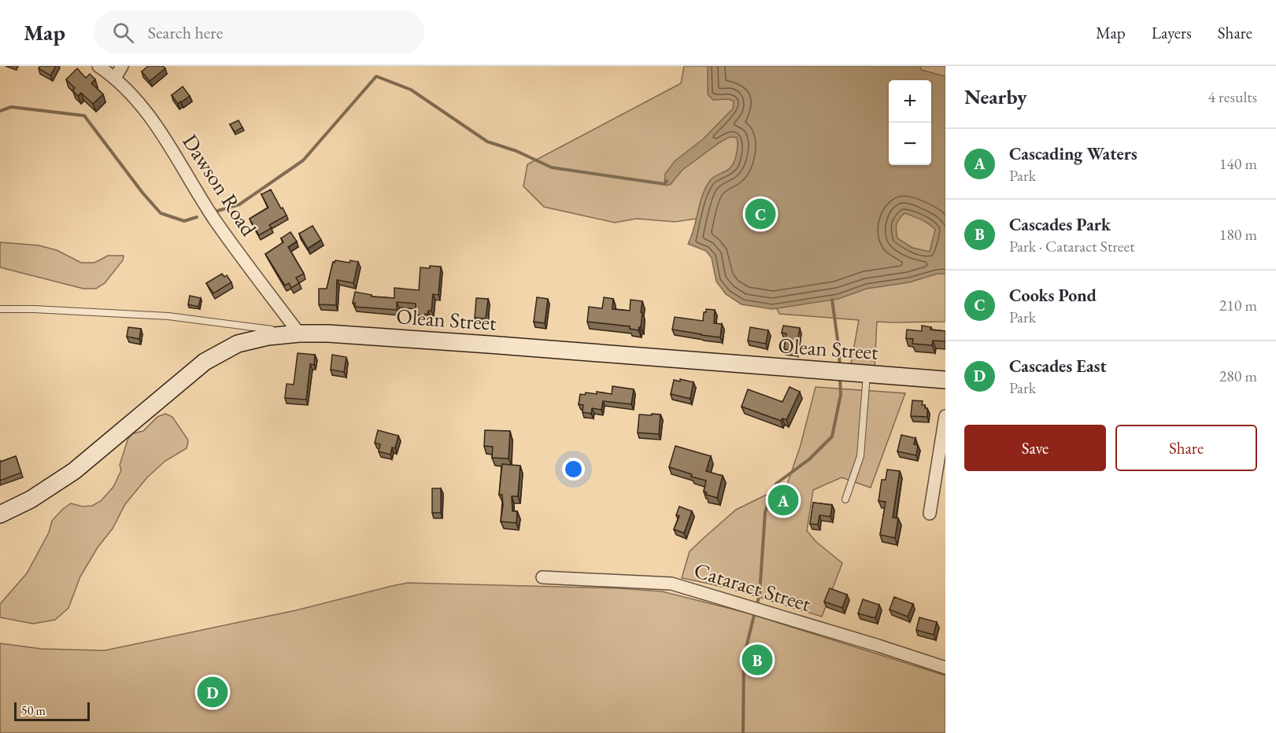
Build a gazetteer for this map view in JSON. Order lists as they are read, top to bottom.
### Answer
{
  "streets": {
    "street": ["Dawson Road", "Olean Street", "Cataract Street"]
  },
  "crossings": [
    ["Dawson Road", "Olean Street"]
  ],
  "scale_bar": "50 m",
  "page": {
    "header": "Map",
    "search": "Search here",
    "nav": ["Map", "Layers", "Share"],
    "heading": ["Nearby", "4 results"],
    "map_buttons": ["+", "−"],
    "list": [
      {
        "mark": "A",
        "name": "Cascading Waters",
        "note": "Park",
        "value": "140 m"
      },
      {
        "mark": "B",
        "name": "Cascades Park",
        "note": "Park · Cataract Street",
        "value": "180 m"
      },
      {
        "mark": "C",
        "name": "Cooks Pond",
        "note": "Park",
        "value": "210 m"
      },
      {
        "mark": "D",
        "name": "Cascades East",
        "note": "Park",
        "value": "280 m"
      }
    ],
    "pins": [
      "C",
      "A",
      "B",
      "D"
    ],
    "buttons": ["Save", "Share"],
    "scale": "50 m"
  }
}
